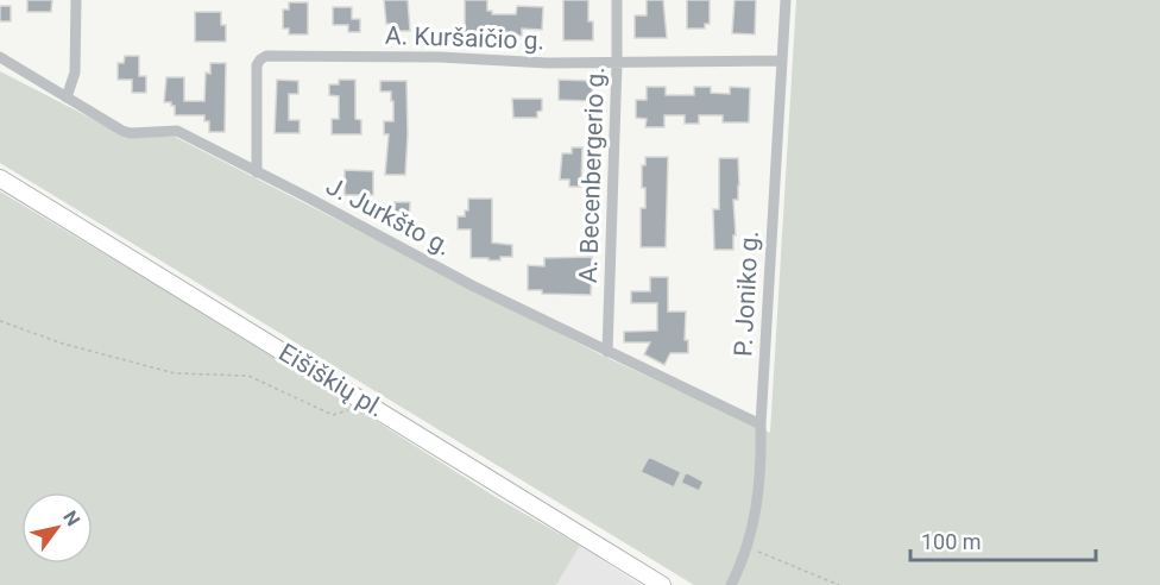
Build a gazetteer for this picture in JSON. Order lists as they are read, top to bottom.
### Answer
{
  "streets": {
    "main road": ["Eišiškių pl."],
    "street": [
      "A. Kuršaičio g.",
      "A. Becenbergerio g.",
      "J. Jurkšto g.",
      "P. Joniko g."
    ]
  },
  "crossings": [
    ["A. Kuršaičio g.", "A. Becenbergerio g."],
    ["A. Kuršaičio g.", "J. Jurkšto g."],
    ["A. Kuršaičio g.", "P. Joniko g."],
    ["A. Becenbergerio g.", "J. Jurkšto g."],
    ["J. Jurkšto g.", "P. Joniko g."]
  ],
  "scale_bar": "100 m",
  "north": "top right"
}
